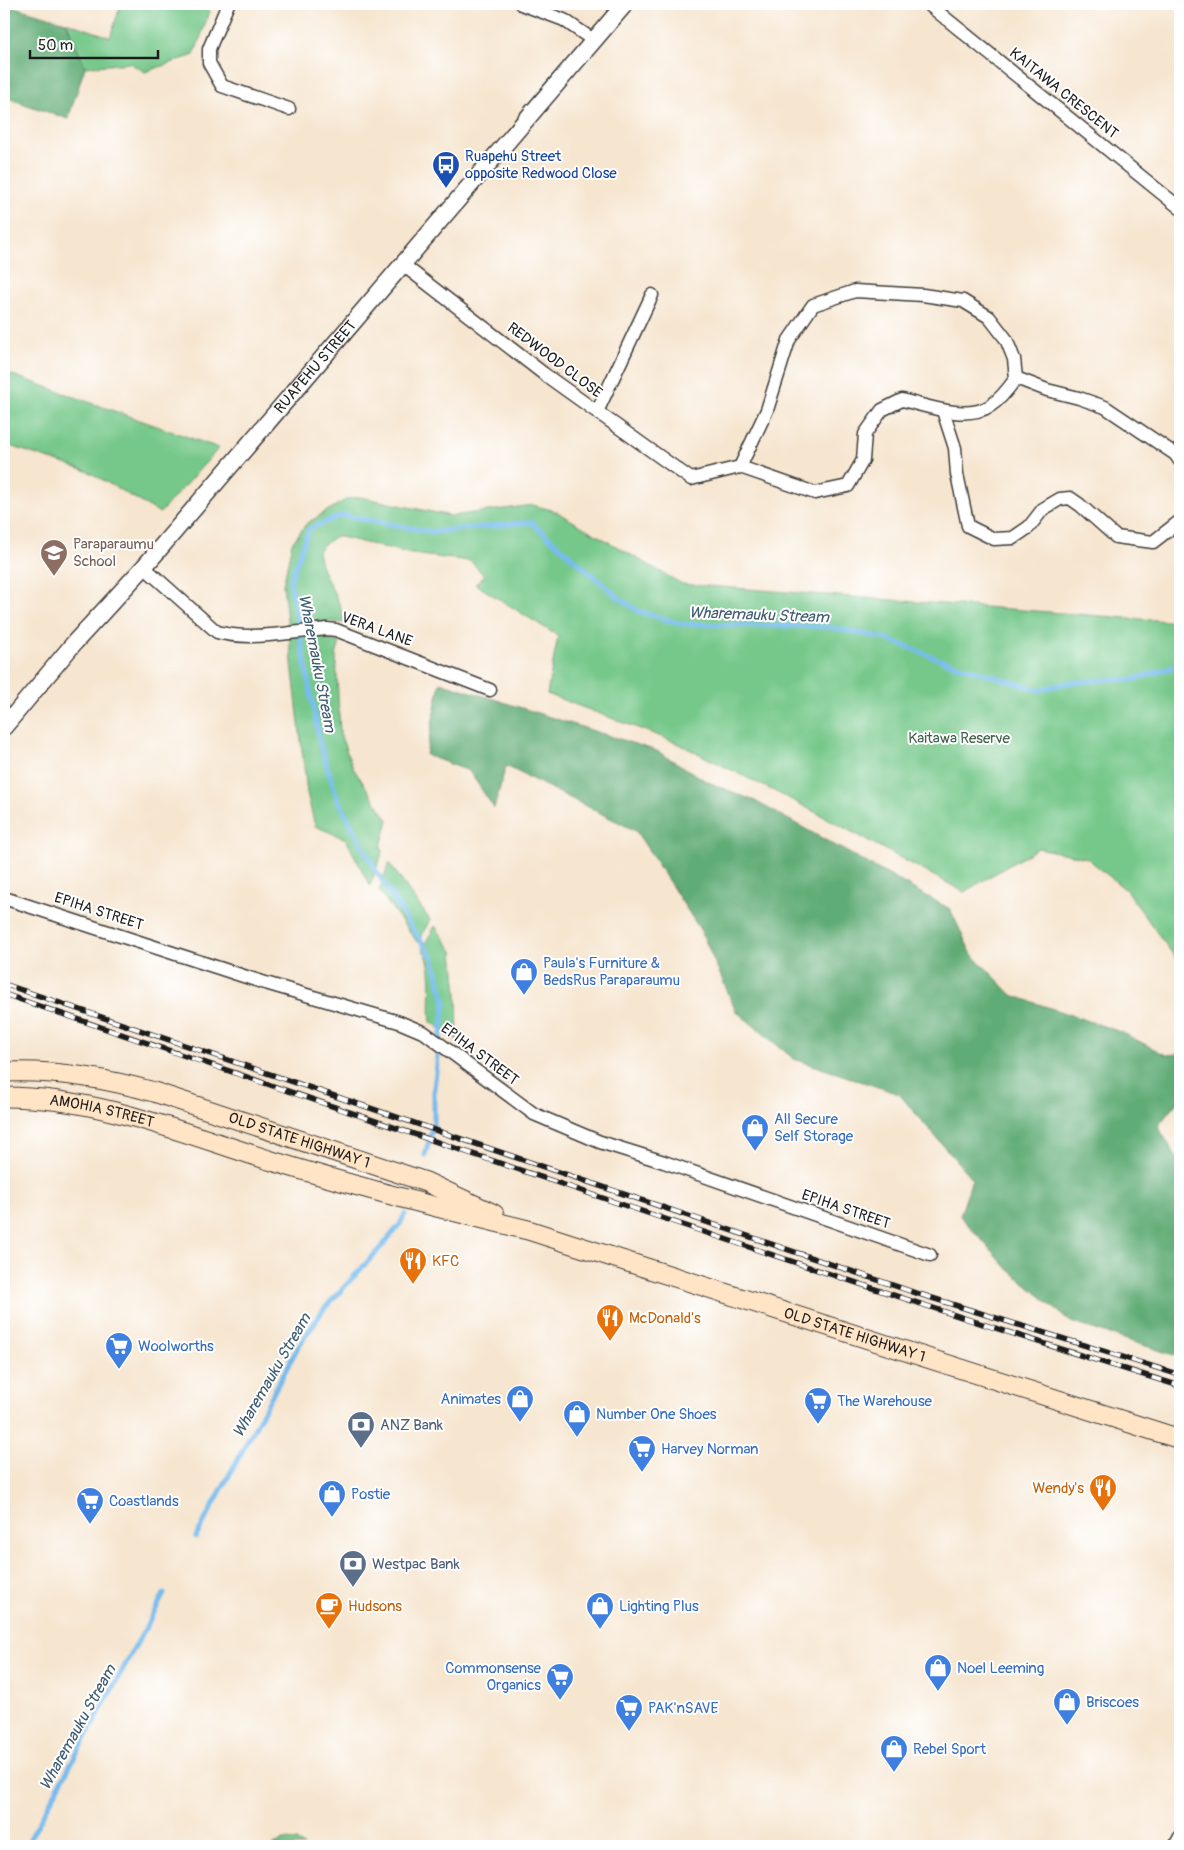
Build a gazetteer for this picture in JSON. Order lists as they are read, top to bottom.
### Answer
{
  "streets": {
    "main road": ["AMOHIA STREET", "OLD STATE HIGHWAY 1"],
    "street": [
      "KAITAWA CRESCENT",
      "REDWOOD CLOSE",
      "RUAPEHU STREET",
      "VERA LANE",
      "EPIHA STREET"
    ]
  },
  "crossings": [
    ["REDWOOD CLOSE", "RUAPEHU STREET"],
    ["RUAPEHU STREET", "VERA LANE"],
    ["AMOHIA STREET", "OLD STATE HIGHWAY 1"]
  ],
  "water": ["Wharemauku Stream"],
  "parks": ["Kaitawa Reserve"],
  "places": {
    "bus stop": ["Ruapehu Street opposite Redwood Close"],
    "school or university": ["Paraparaumu School"],
    "shop": [
      "Paula's Furniture & BedsRus Paraparaumu",
      "All Secure Self Storage",
      "Animates",
      "Number One Shoes",
      "Postie",
      "Lighting Plus",
      "Noel Leeming",
      "Briscoes",
      "Rebel Sport"
    ],
    "restaurant": ["KFC", "McDonald's", "Wendy's"],
    "supermarket": [
      "Woolworths",
      "The Warehouse",
      "Harvey Norman",
      "Coastlands",
      "Commonsense Organics",
      "PAK'nSAVE"
    ],
    "bank": ["ANZ Bank", "Westpac Bank"],
    "cafe": ["Hudsons"]
  },
  "scale_bar": "50 m"
}
